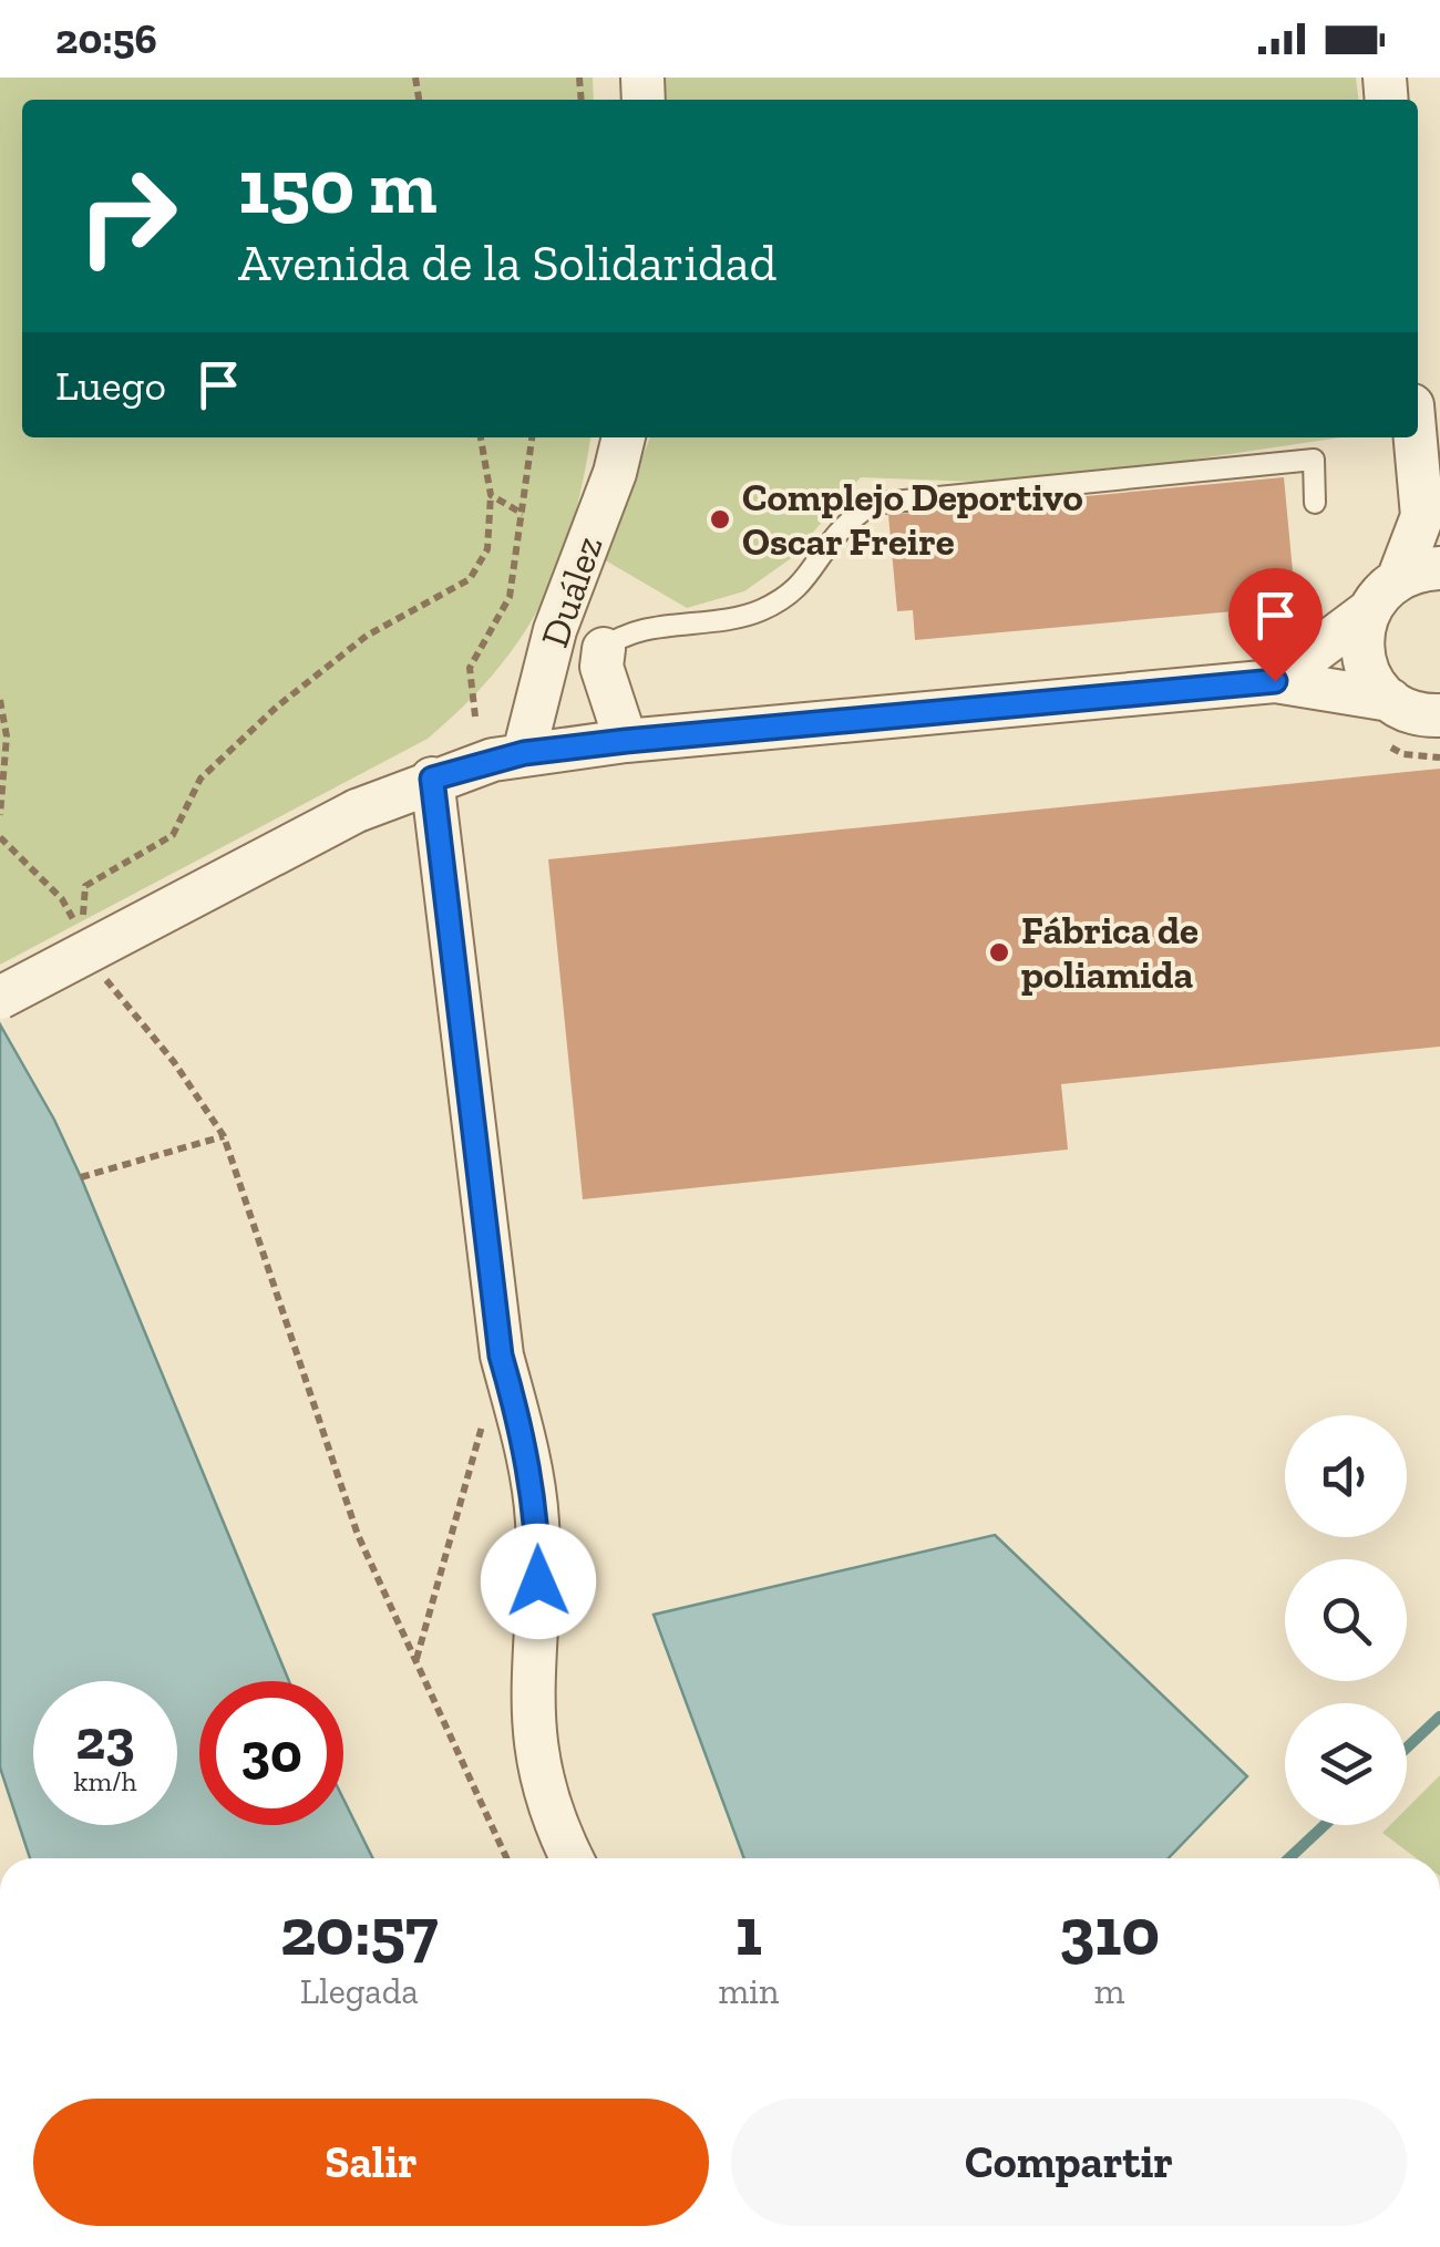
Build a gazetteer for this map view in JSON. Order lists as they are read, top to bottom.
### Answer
{
  "streets": {
    "street": ["Duález"]
  },
  "places": ["Complejo Deportivo Oscar Freire", "Fábrica de poliamida"],
  "page": {
    "status": "20:56",
    "turn": ["150 m", "Avenida de la Solidaridad"],
    "then": "Luego",
    "speed": "23 km/h",
    "limit": "30",
    "eta": [
      "20:57",
      "Llegada",
      "1",
      "min",
      "310",
      "m"
    ],
    "buttons": ["Salir", "Compartir"]
  }
}
